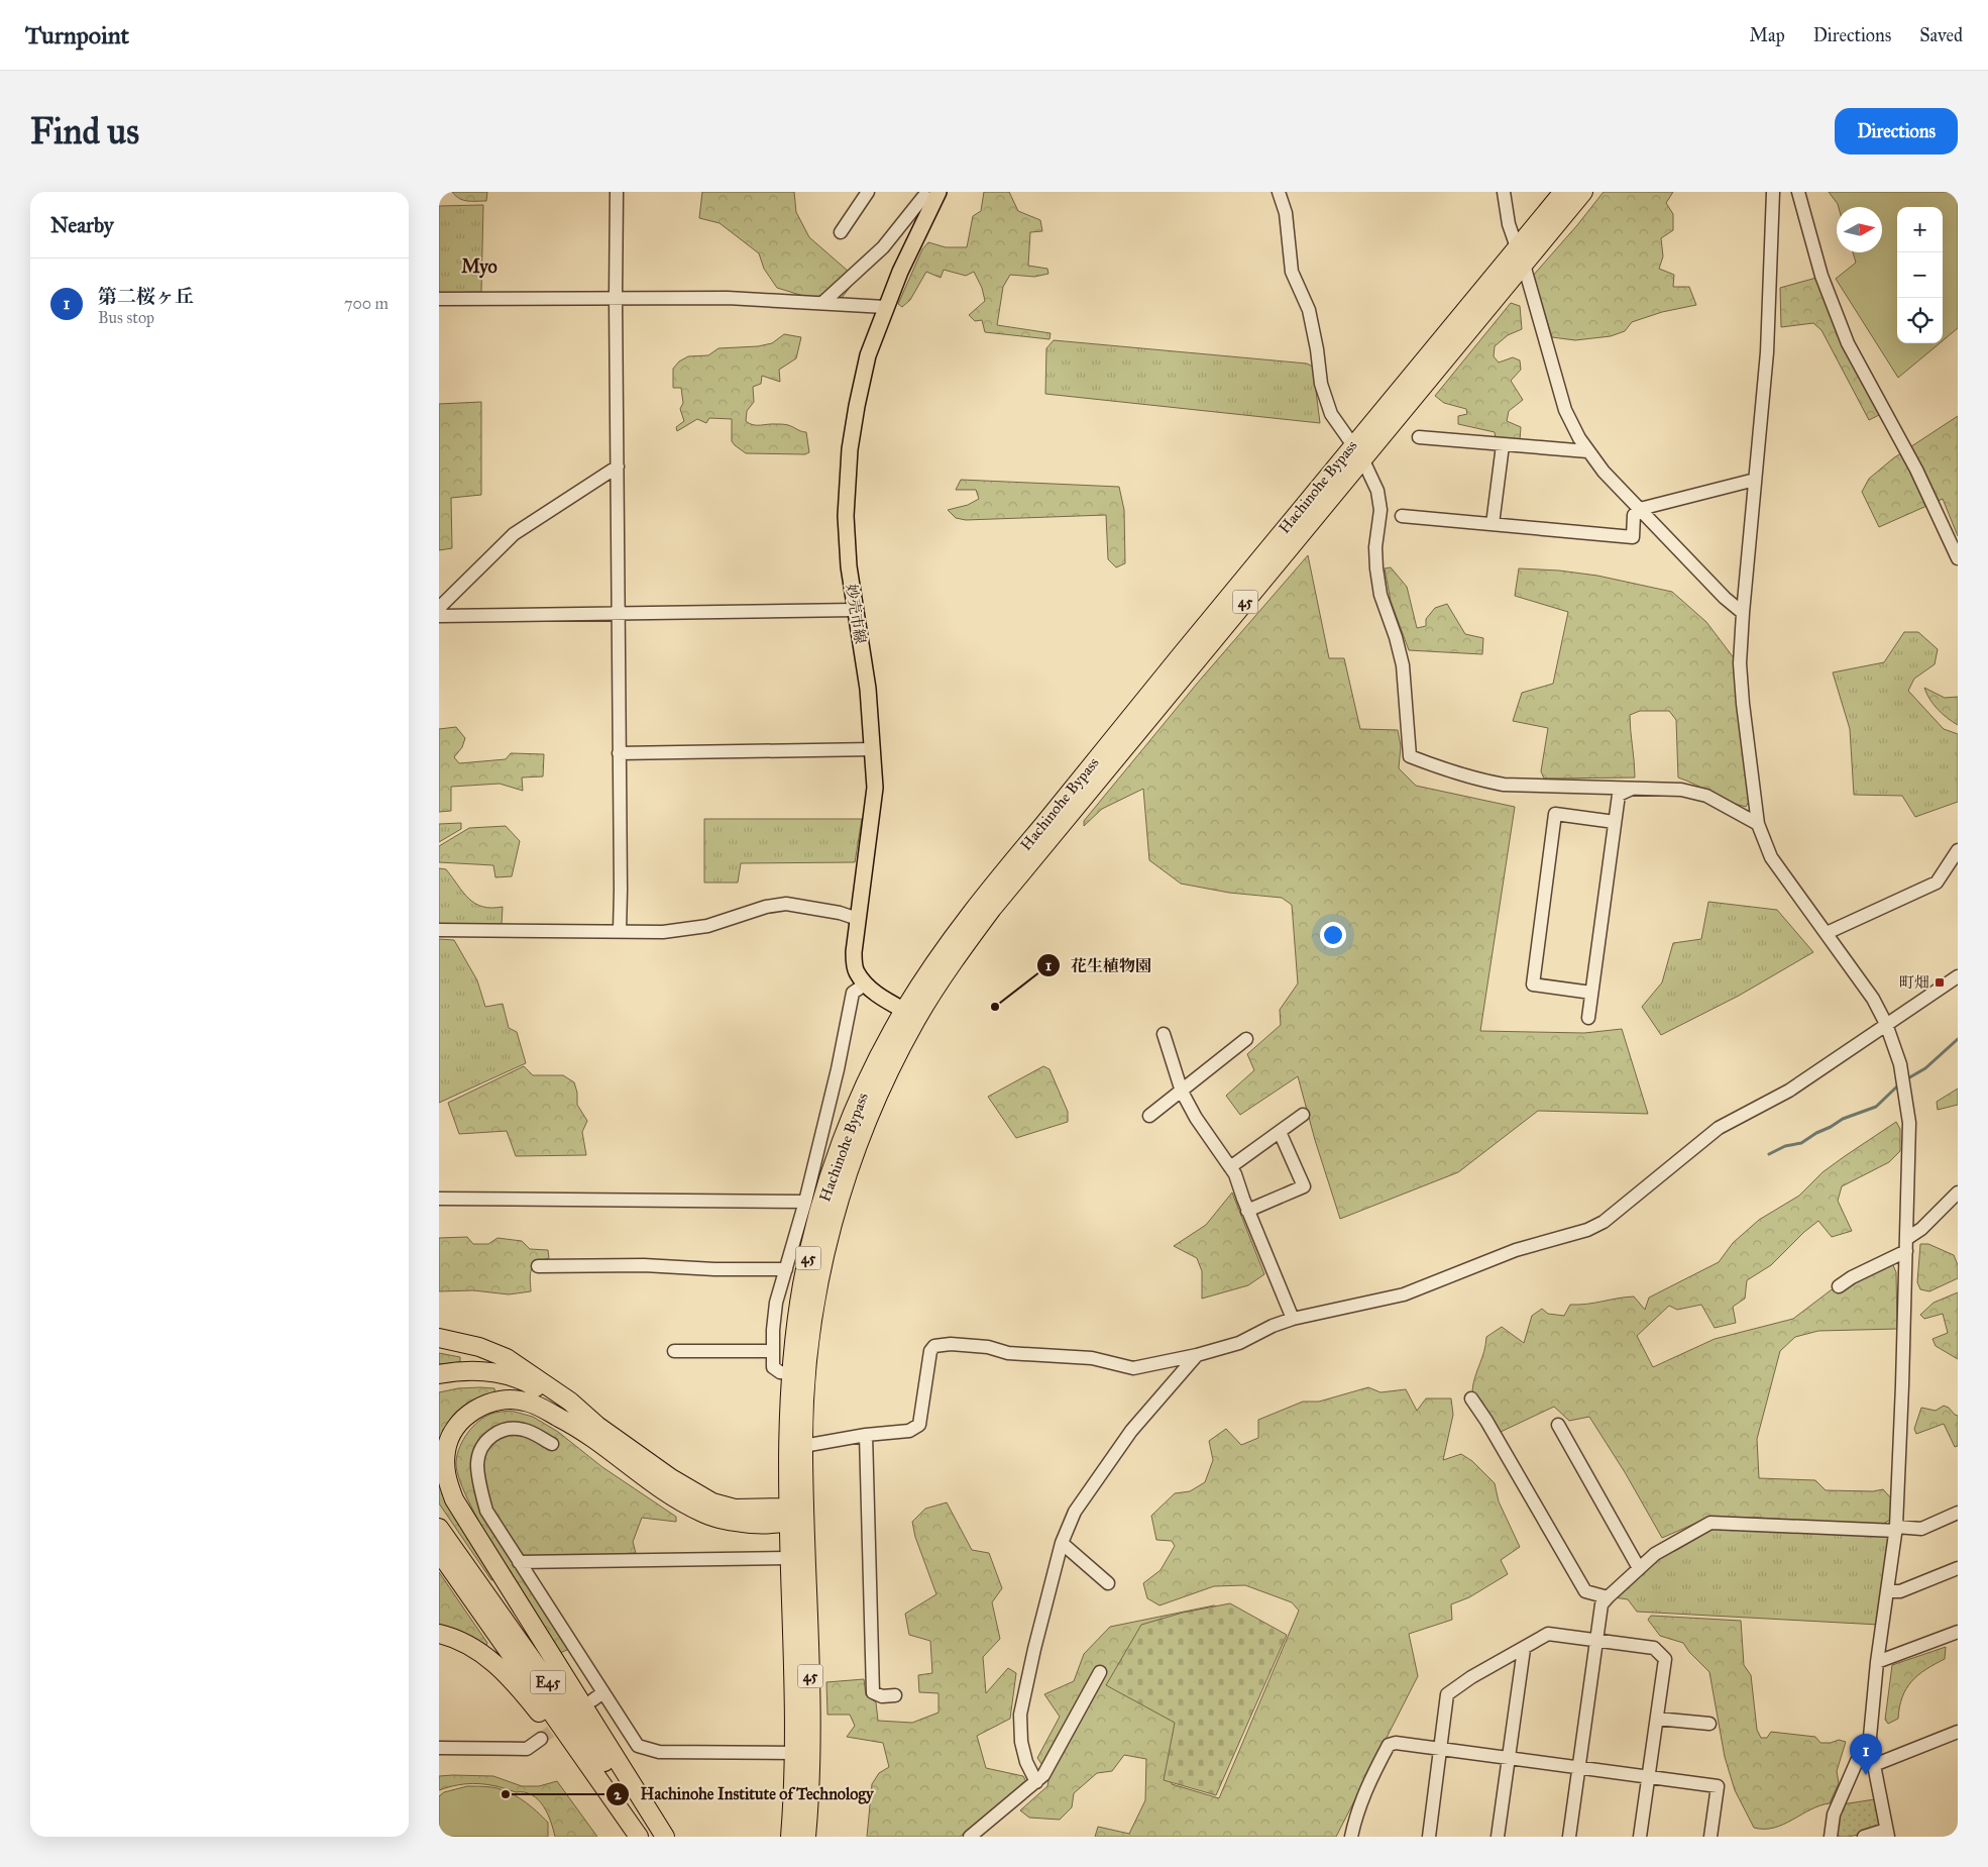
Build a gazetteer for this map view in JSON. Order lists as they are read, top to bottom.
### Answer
{
  "streets": {
    "highway": ["Hachinohe Bypass", "45", "E45"],
    "main road": ["妙売市線"]
  },
  "crossings": [
    ["Hachinohe Bypass", "45"],
    ["Hachinohe Bypass", "妙売市線"]
  ],
  "districts": ["Myo"],
  "places": {
    "transit": ["町畑"],
    "other": ["花生植物園", "Hachinohe Institute of Technology"]
  },
  "north": "right",
  "page": {
    "header": "Turnpoint",
    "nav": ["Map", "Directions", "Saved"],
    "buttons": "Directions",
    "title": "Find us",
    "heading": "Nearby",
    "map_buttons": ["+", "−"],
    "list": [
      {
        "mark": "1",
        "name": "第二桜ヶ丘",
        "note": "Bus stop",
        "value": "700 m"
      }
    ],
    "pins": "1"
  }
}
